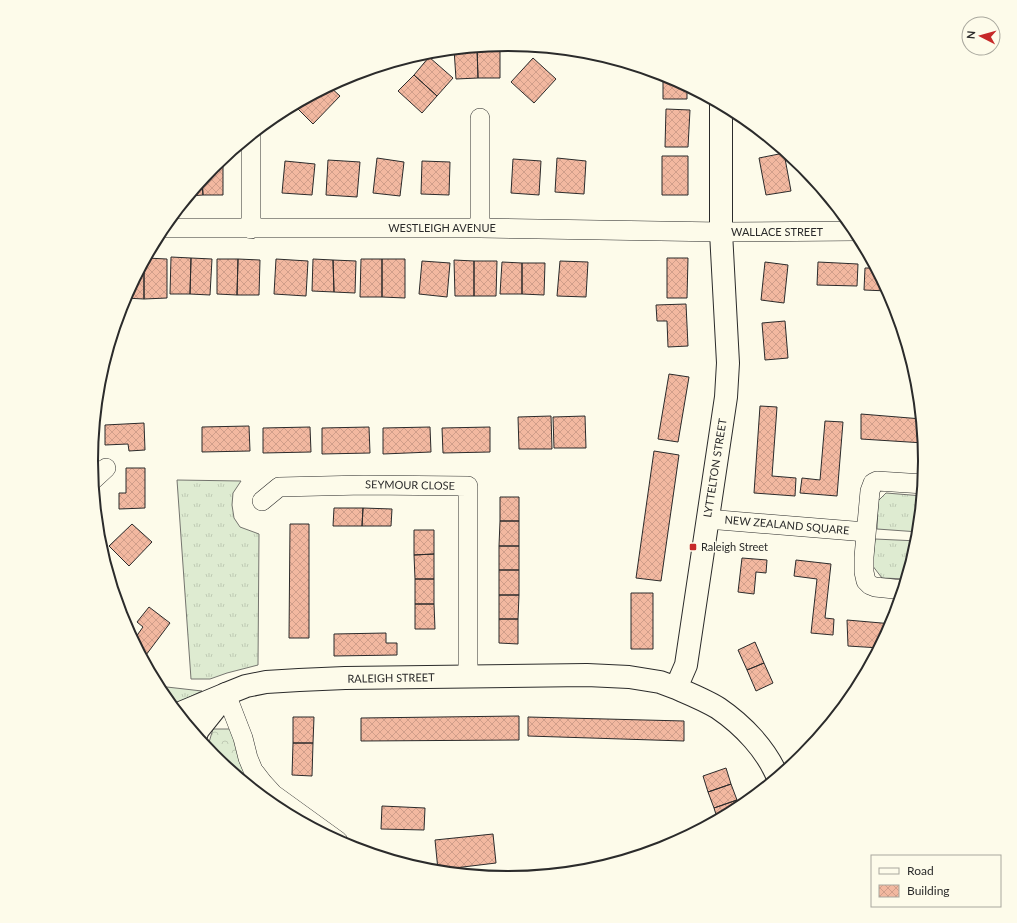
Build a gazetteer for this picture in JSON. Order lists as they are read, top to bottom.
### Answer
{
  "streets": {
    "main road": ["LYTTELTON STREET", "RALEIGH STREET"],
    "street": [
      "WESTLEIGH AVENUE",
      "WALLACE STREET",
      "SEYMOUR CLOSE",
      "NEW ZEALAND SQUARE"
    ]
  },
  "crossings": [
    ["WESTLEIGH AVENUE", "WALLACE STREET"],
    ["WESTLEIGH AVENUE", "LYTTELTON STREET"],
    ["WALLACE STREET", "LYTTELTON STREET"],
    ["LYTTELTON STREET", "NEW ZEALAND SQUARE"],
    ["LYTTELTON STREET", "RALEIGH STREET"],
    ["SEYMOUR CLOSE", "RALEIGH STREET"]
  ],
  "places": {
    "transit": ["Raleigh Street"]
  },
  "legend": ["Road", "Building"],
  "north": "left"
}
